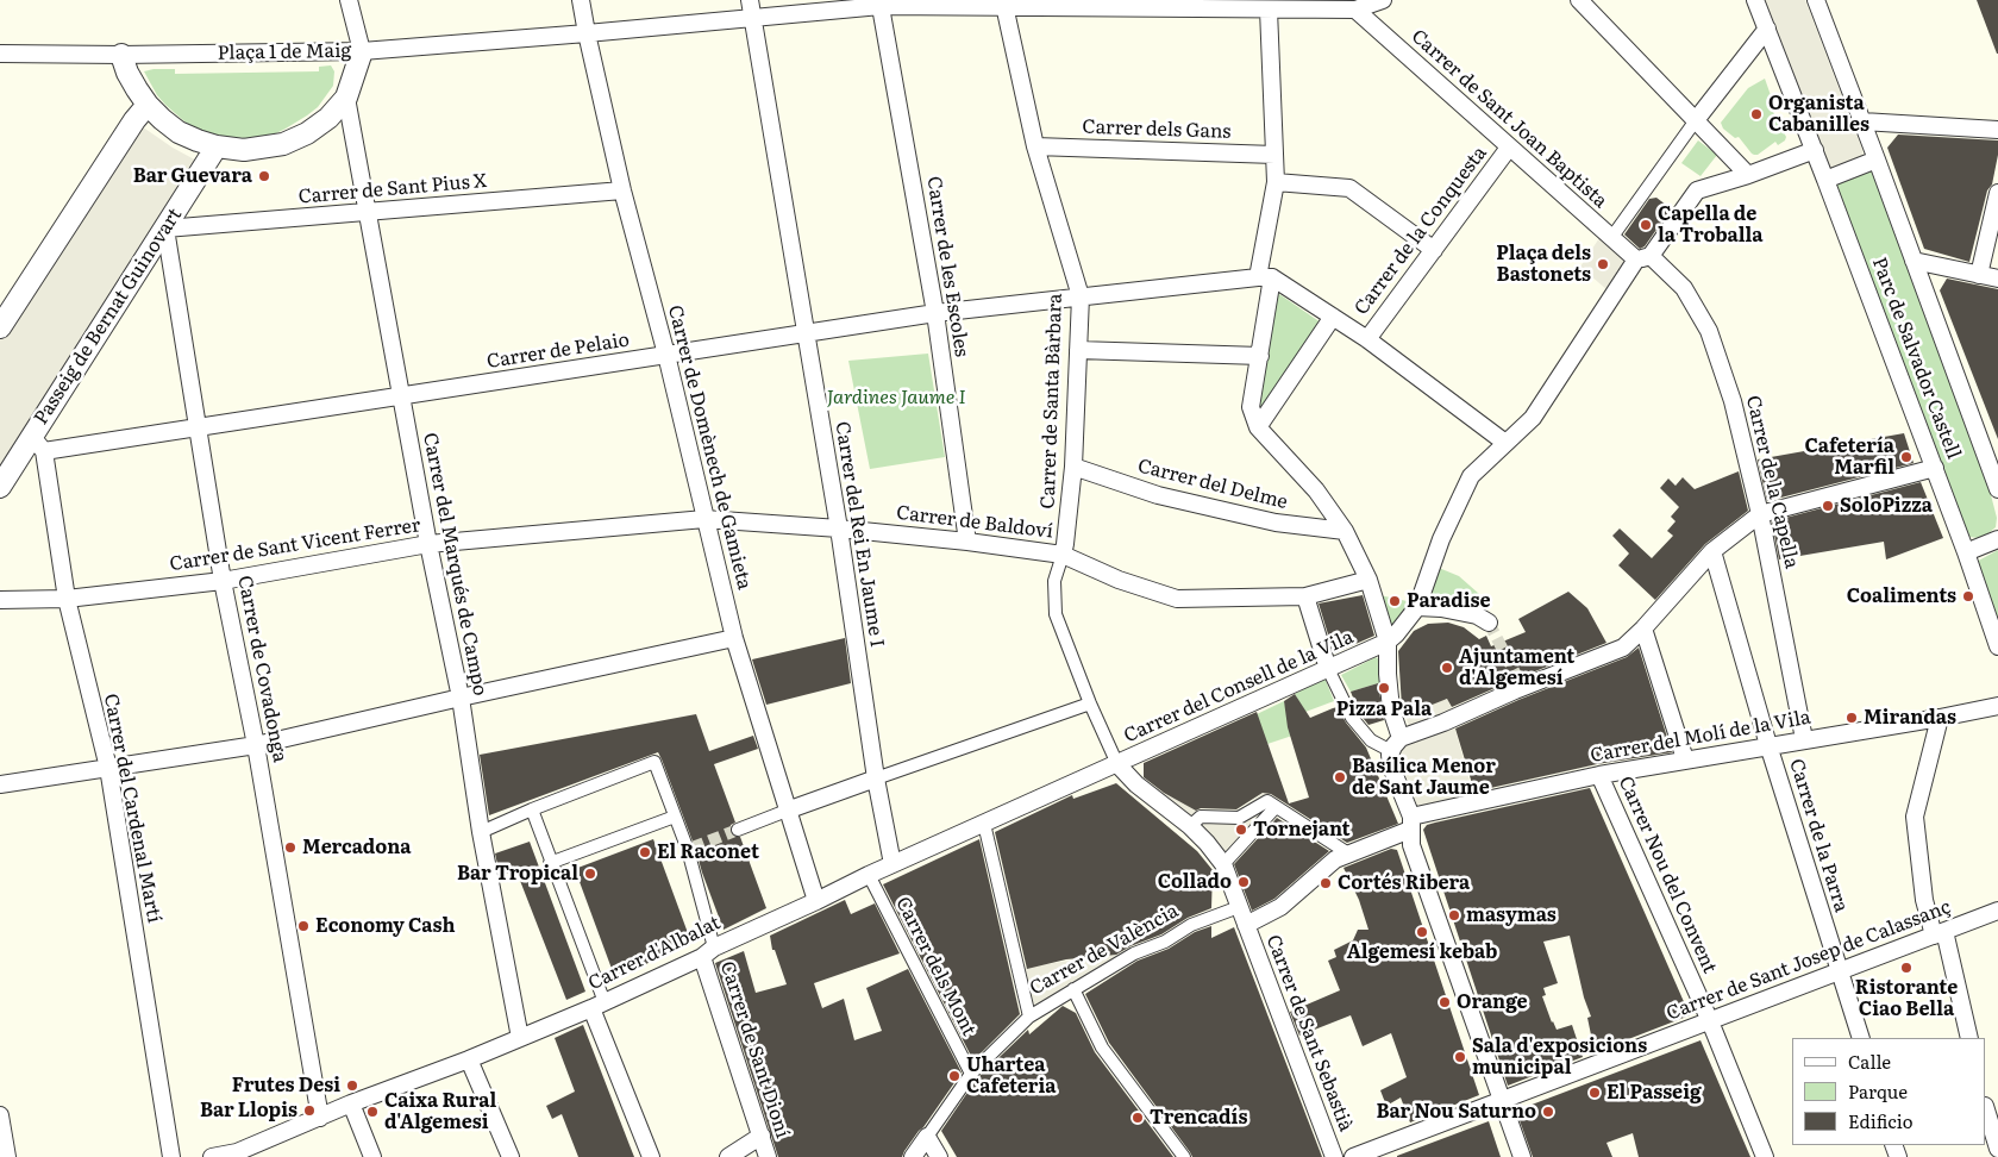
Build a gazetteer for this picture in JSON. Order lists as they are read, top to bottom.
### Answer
{
  "streets": {
    "street": [
      "Plaça 1 de Maig",
      "Carrer de Sant Joan Baptista",
      "Carrer dels Gans",
      "Carrer de Sant Pius X",
      "Carrer de la Conquesta",
      "Carrer de les Escoles",
      "Passeig de Bernat Guinovart",
      "Carrer de Pelaio",
      "Parc de Salvador Castell",
      "Carrer de Santa Bàrbara",
      "Carrer de Domènech de Gamieta",
      "Carrer de la Capella",
      "Carrer del Delme",
      "Carrer de Baldoví",
      "Carrer del Rei En Jaume I",
      "Carrer de Sant Vicent Ferrer",
      "Carrer del Marqués de Campo",
      "Carrer de Covadonga",
      "Carrer del Consell de la Vila",
      "Carrer del Molí de la Vila",
      "Carrer del Cardenal Martí",
      "Carrer de la Parra",
      "Carrer Nou del Convent",
      "Carrer de València",
      "Carrer d'Albalat",
      "Carrer de Sant Josep de Calassanç",
      "Carrer dels Mont",
      "Carrer de Sant Sebastià",
      "Carrer de Sant Dioní"
    ]
  },
  "crossings": [
    ["Plaça 1 de Maig", "Passeig de Bernat Guinovart"],
    ["Plaça 1 de Maig", "Carrer del Marqués de Campo"],
    ["Carrer de Sant Joan Baptista", "Carrer de la Conquesta"],
    ["Carrer de Sant Joan Baptista", "Carrer de la Capella"],
    ["Carrer dels Gans", "Carrer de Santa Bàrbara"],
    ["Carrer de Sant Pius X", "Passeig de Bernat Guinovart"],
    ["Carrer de Sant Pius X", "Carrer de Domènech de Gamieta"],
    ["Carrer de Sant Pius X", "Carrer del Marqués de Campo"],
    ["Carrer de Sant Pius X", "Carrer de Covadonga"],
    ["Carrer de les Escoles", "Carrer de Pelaio"],
    ["Carrer de les Escoles", "Carrer de Baldoví"],
    ["Passeig de Bernat Guinovart", "Carrer de Pelaio"],
    ["Passeig de Bernat Guinovart", "Carrer de Covadonga"],
    ["Passeig de Bernat Guinovart", "Carrer del Cardenal Martí"],
    ["Carrer de Pelaio", "Carrer de Santa Bàrbara"],
    ["Carrer de Pelaio", "Carrer de Domènech de Gamieta"],
    ["Carrer de Pelaio", "Carrer del Rei En Jaume I"],
    ["Carrer de Pelaio", "Carrer del Marqués de Campo"],
    ["Carrer de Pelaio", "Carrer de Covadonga"],
    ["Carrer de Pelaio", "Carrer del Cardenal Martí"],
    ["Carrer de Santa Bàrbara", "Carrer del Delme"],
    ["Carrer de Santa Bàrbara", "Carrer de Baldoví"],
    ["Carrer de Santa Bàrbara", "Carrer del Consell de la Vila"],
    ["Carrer de Santa Bàrbara", "Carrer d'Albalat"],
    ["Carrer de Santa Bàrbara", "Carrer de Sant Sebastià"],
    ["Carrer de Domènech de Gamieta", "Carrer de Baldoví"],
    ["Carrer de Domènech de Gamieta", "Carrer de Sant Vicent Ferrer"],
    ["Carrer de Domènech de Gamieta", "Carrer d'Albalat"],
    ["Carrer de la Capella", "Carrer del Molí de la Vila"],
    ["Carrer de Baldoví", "Carrer del Rei En Jaume I"],
    ["Carrer de Baldoví", "Carrer de Sant Vicent Ferrer"],
    ["Carrer del Rei En Jaume I", "Carrer d'Albalat"],
    ["Carrer de Sant Vicent Ferrer", "Carrer del Marqués de Campo"],
    ["Carrer de Sant Vicent Ferrer", "Carrer de Covadonga"],
    ["Carrer de Sant Vicent Ferrer", "Carrer del Cardenal Martí"],
    ["Carrer del Marqués de Campo", "Carrer d'Albalat"],
    ["Carrer de Covadonga", "Carrer d'Albalat"],
    ["Carrer del Consell de la Vila", "Carrer d'Albalat"],
    ["Carrer del Consell de la Vila", "Carrer de Sant Sebastià"],
    ["Carrer del Molí de la Vila", "Carrer de la Parra"],
    ["Carrer del Molí de la Vila", "Carrer Nou del Convent"],
    ["Carrer de la Parra", "Carrer de Sant Josep de Calassanç"],
    ["Carrer Nou del Convent", "Carrer de Sant Josep de Calassanç"],
    ["Carrer de València", "Carrer dels Mont"],
    ["Carrer de València", "Carrer de Sant Sebastià"],
    ["Carrer d'Albalat", "Carrer dels Mont"],
    ["Carrer d'Albalat", "Carrer de Sant Sebastià"],
    ["Carrer d'Albalat", "Carrer de Sant Dioní"]
  ],
  "parks": ["Jardines Jaume I"],
  "places": [
    "Organista Cabanilles",
    "Bar Guevara",
    "Capella de la Troballa",
    "Plaça dels Bastonets",
    "Cafetería Marfil",
    "SoloPizza",
    "Coaliments",
    "Paradise",
    "Ajuntament d'Algemesí",
    "Pizza Pala",
    "Mirandas",
    "Basílica Menor de Sant Jaume",
    "Tornejant",
    "Mercadona",
    "El Raconet",
    "Bar Tropical",
    "Collado",
    "Cortés Ribera",
    "masymas",
    "Economy Cash",
    "Algemesí kebab",
    "Ristorante Ciao Bella",
    "Orange",
    "Sala d'exposicions municipal",
    "Uhartea Cafeteria",
    "Frutes Desi",
    "El Passeig",
    "Bar Llopis",
    "Caixa Rural d'Algemesi",
    "Bar Nou Saturno",
    "Trencadís"
  ],
  "legend": ["Calle", "Parque", "Edificio"]
}
